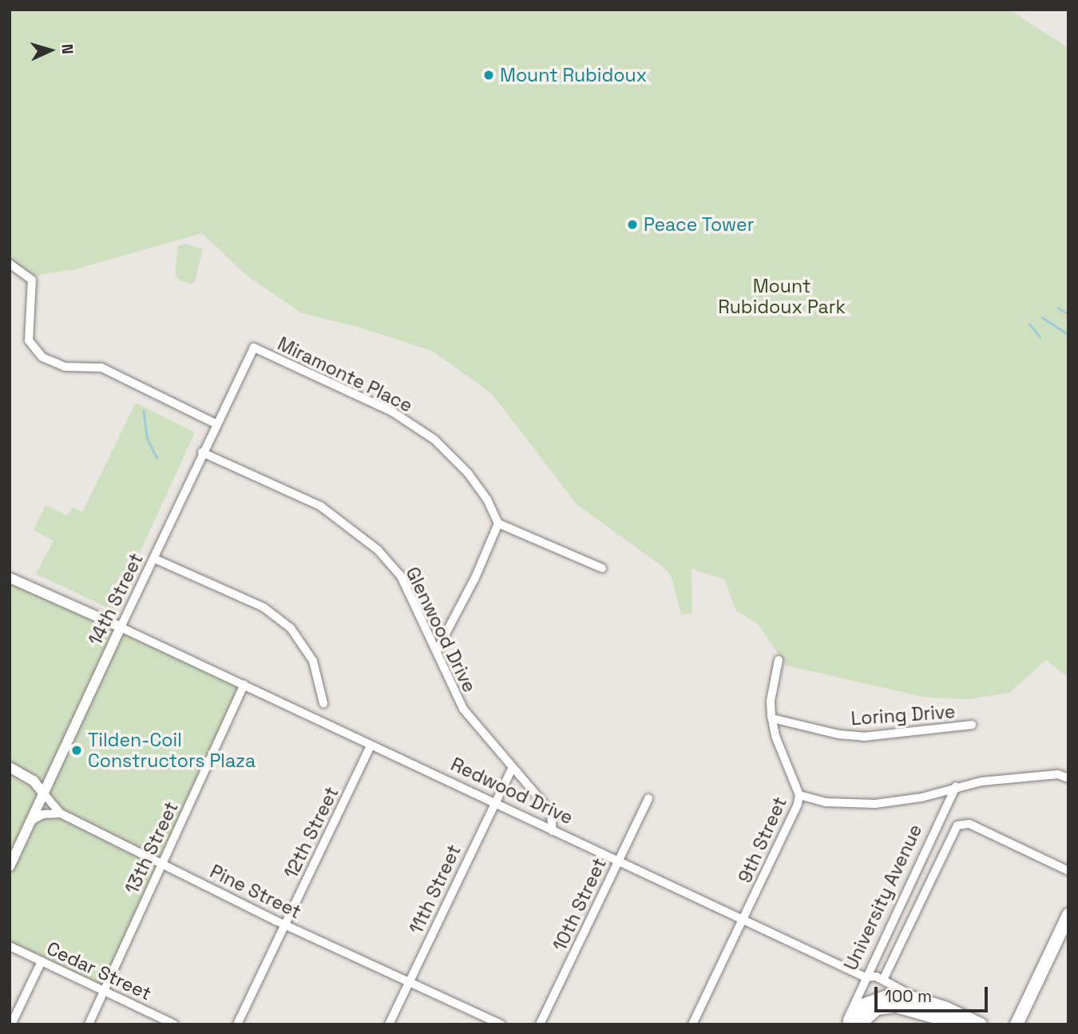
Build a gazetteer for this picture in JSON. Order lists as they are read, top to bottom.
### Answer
{
  "streets": {
    "main road": ["Redwood Drive", "University Avenue"],
    "street": [
      "Miramonte Place",
      "14th Street",
      "Glenwood Drive",
      "Loring Drive",
      "12th Street",
      "9th Street",
      "13th Street",
      "11th Street",
      "Pine Street",
      "10th Street",
      "Cedar Street"
    ]
  },
  "crossings": [
    ["Miramonte Place", "14th Street"],
    ["14th Street", "Glenwood Drive"],
    ["14th Street", "Redwood Drive"],
    ["14th Street", "Pine Street"],
    ["Glenwood Drive", "Redwood Drive"],
    ["Glenwood Drive", "11th Street"],
    ["Loring Drive", "9th Street"],
    ["Redwood Drive", "12th Street"],
    ["Redwood Drive", "9th Street"],
    ["Redwood Drive", "13th Street"],
    ["Redwood Drive", "11th Street"],
    ["Redwood Drive", "University Avenue"],
    ["Redwood Drive", "10th Street"],
    ["12th Street", "Pine Street"],
    ["13th Street", "Pine Street"],
    ["13th Street", "Cedar Street"],
    ["11th Street", "Pine Street"]
  ],
  "parks": ["Mount Rubidoux Park"],
  "places": ["Mount Rubidoux", "Peace Tower", "Tilden-Coil Constructors Plaza"],
  "scale_bar": "100 m",
  "north": "right"
}
